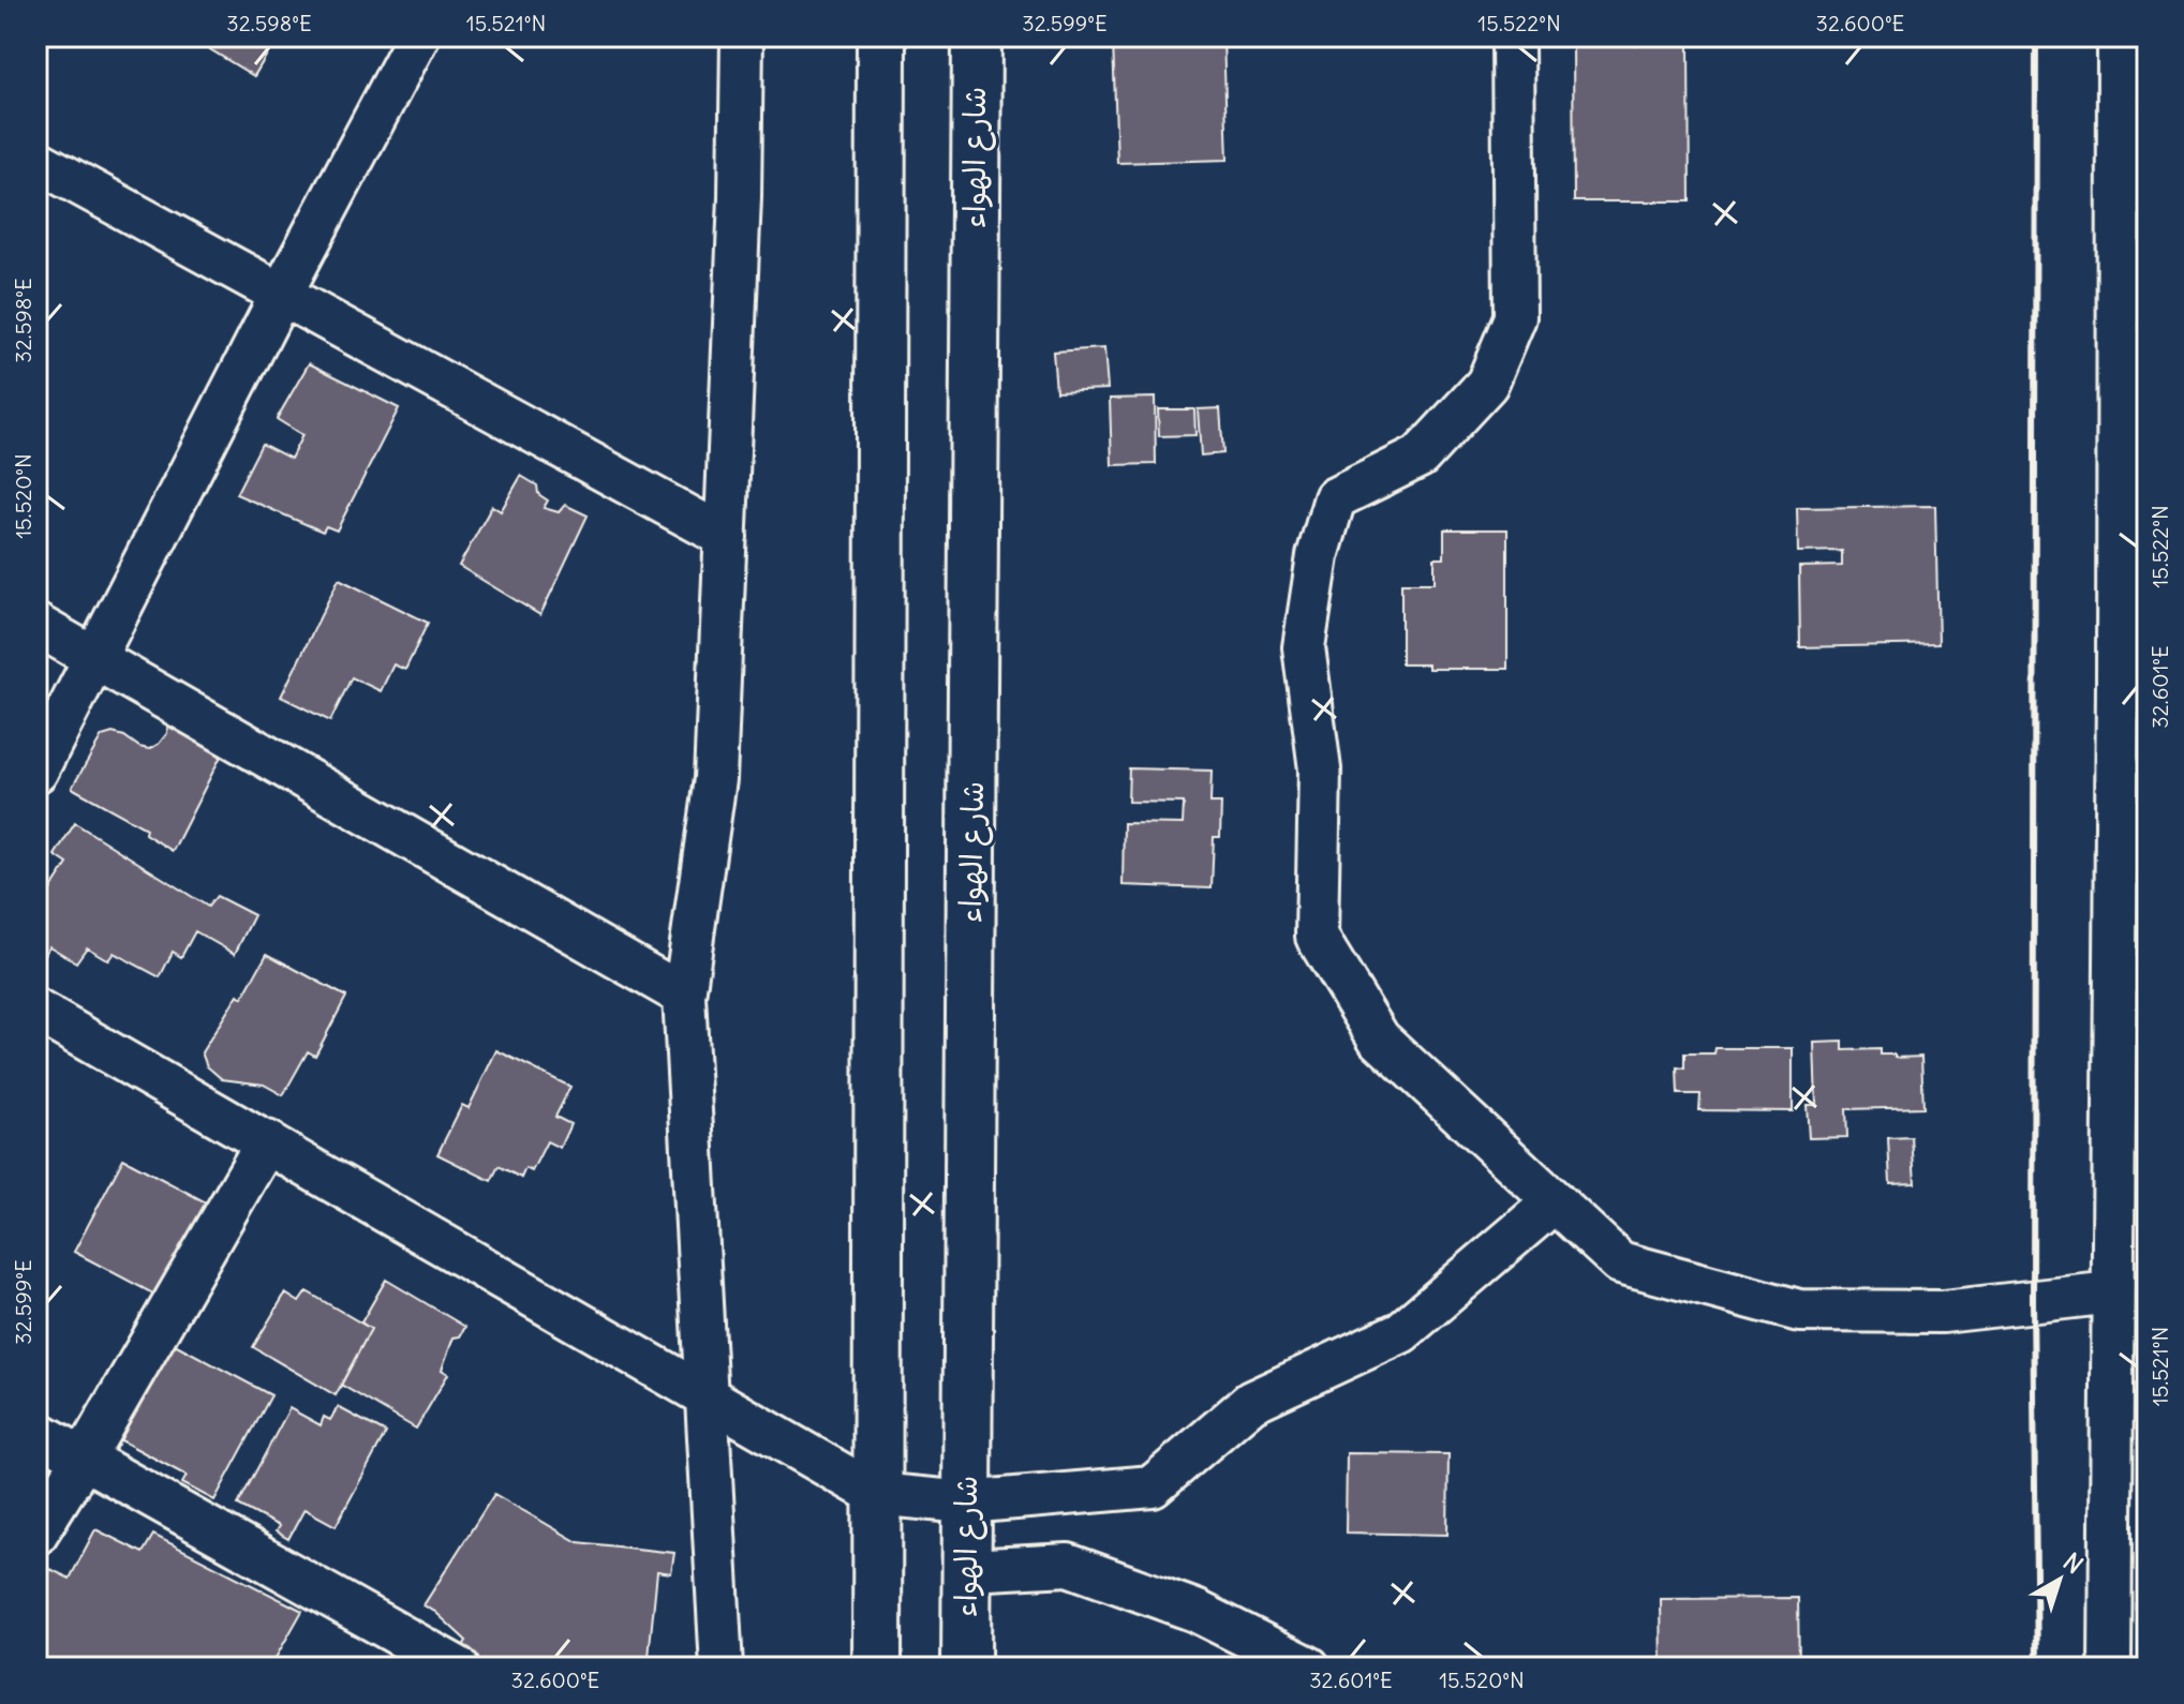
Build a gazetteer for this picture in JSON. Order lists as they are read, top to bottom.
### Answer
{
  "streets": {
    "main road": ["شارع الهواء"]
  },
  "north": "top right",
  "coordinates": [
    "32.598°E",
    "15.521°N",
    "32.599°E",
    "15.522°N",
    "32.600°E",
    "15.520°N",
    "32.601°E"
  ]
}
